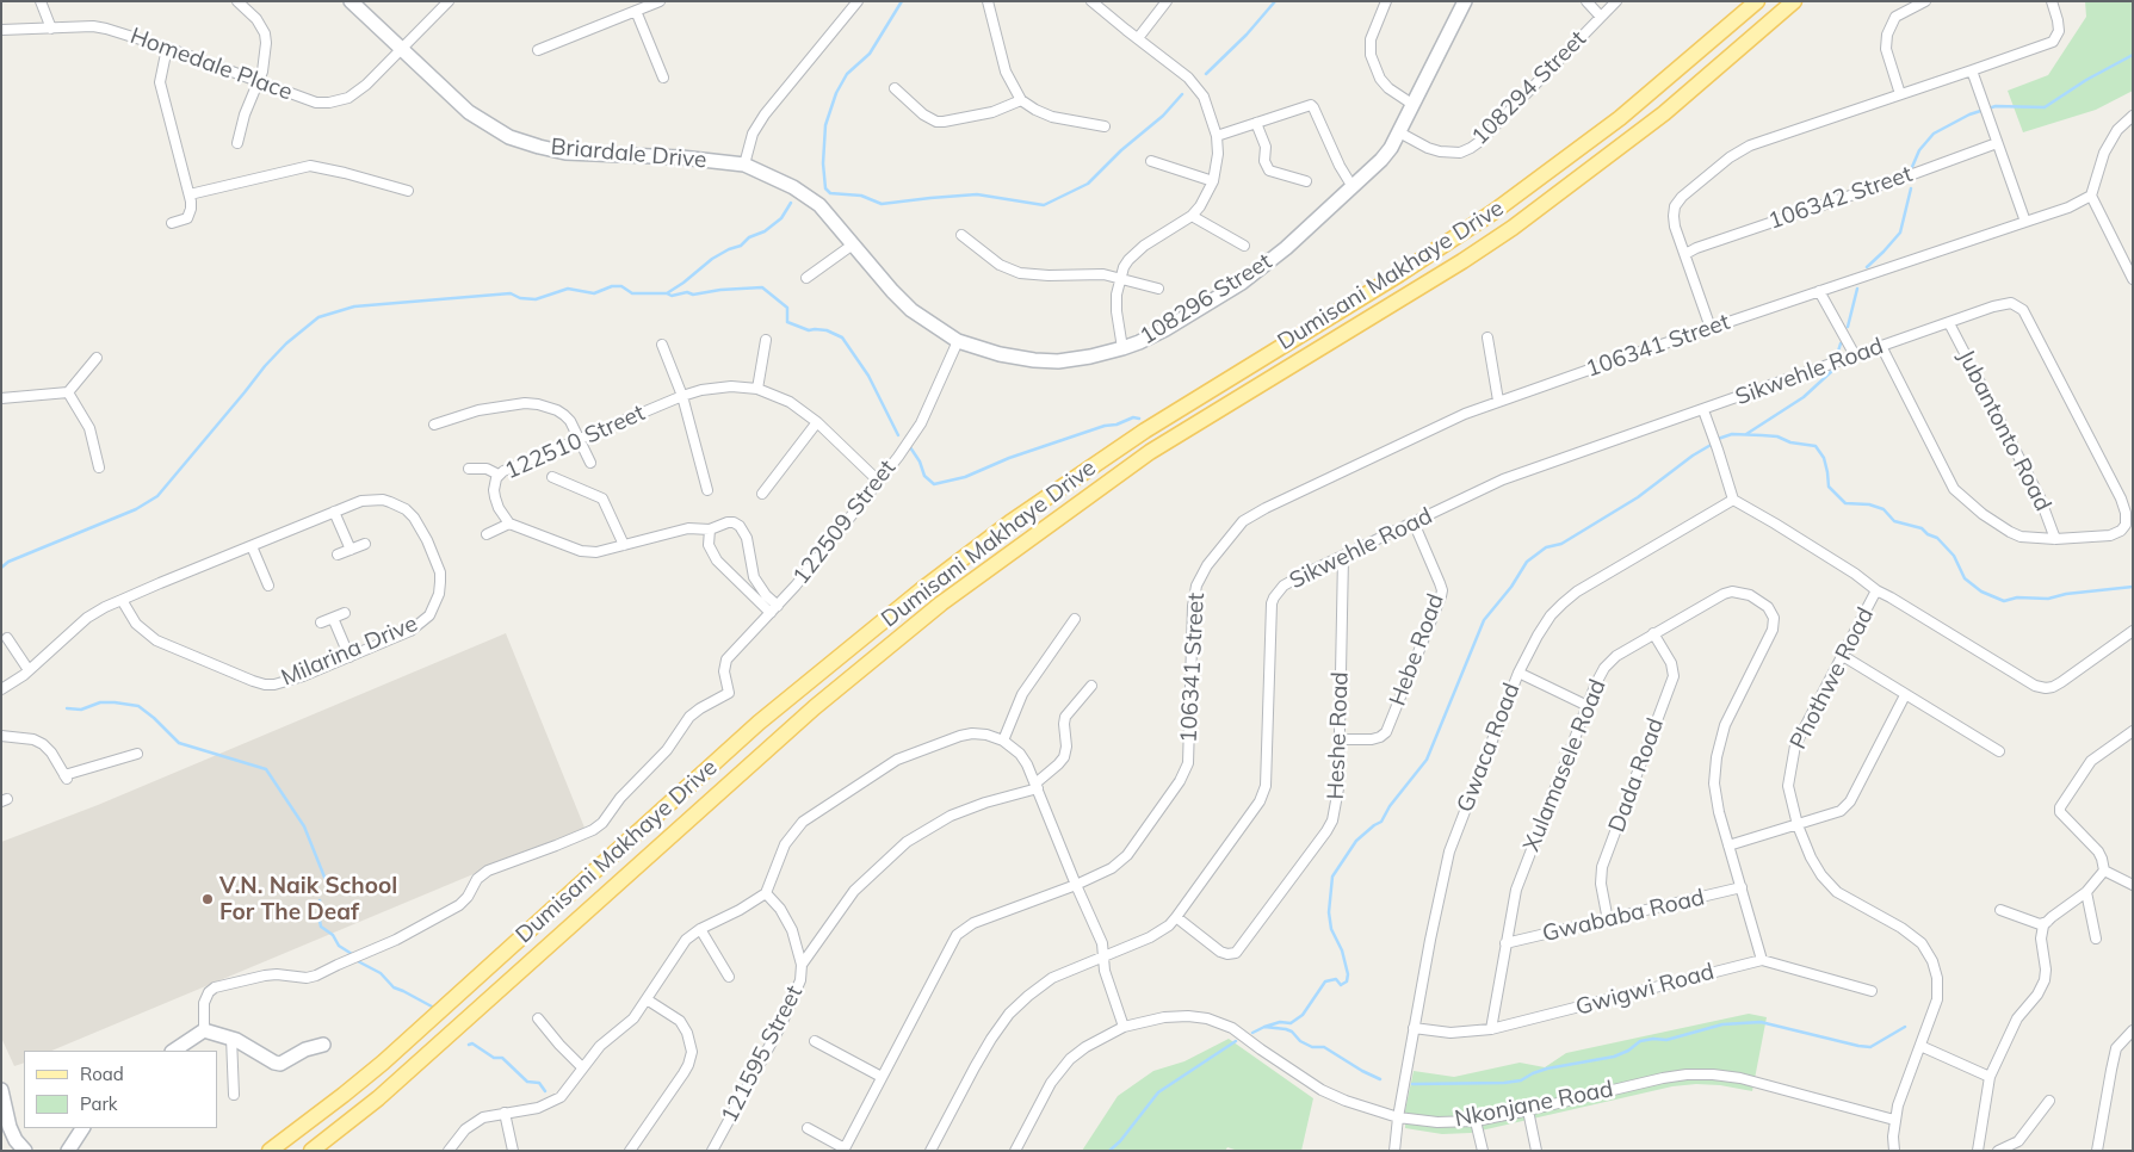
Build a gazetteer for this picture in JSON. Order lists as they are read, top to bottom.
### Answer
{
  "streets": {
    "main road": ["Dumisani Makhaye Drive"],
    "street": [
      "Homedale Place",
      "108294 Street",
      "Briardale Drive",
      "106342 Street",
      "108296 Street",
      "106341 Street",
      "Sikwehle Road",
      "Jubantonto Road",
      "122510 Street",
      "122509 Street",
      "Hebe Road",
      "Milarina Drive",
      "Phothwe Road",
      "Heshe Road",
      "Gwaca Road",
      "Xulamasele Road",
      "Dada Road",
      "Gwababa Road",
      "Gwigwi Road",
      "121595 Street",
      "Nkonjane Road"
    ]
  },
  "crossings": [
    ["Homedale Place", "Briardale Drive"],
    ["108294 Street", "108296 Street"],
    ["Briardale Drive", "108296 Street"],
    ["108296 Street", "122509 Street"],
    ["Sikwehle Road", "Jubantonto Road"],
    ["Sikwehle Road", "Hebe Road"],
    ["Sikwehle Road", "Heshe Road"],
    ["122510 Street", "122509 Street"],
    ["Hebe Road", "Heshe Road"],
    ["Phothwe Road", "Gwaca Road"],
    ["Phothwe Road", "Nkonjane Road"],
    ["Gwaca Road", "Gwigwi Road"],
    ["Gwaca Road", "Nkonjane Road"],
    ["Xulamasele Road", "Dada Road"],
    ["Xulamasele Road", "Gwababa Road"],
    ["Xulamasele Road", "Gwigwi Road"],
    ["Dada Road", "Gwababa Road"]
  ],
  "places": ["V.N. Naik School For The Deaf"],
  "legend": ["Road", "Park"]
}
